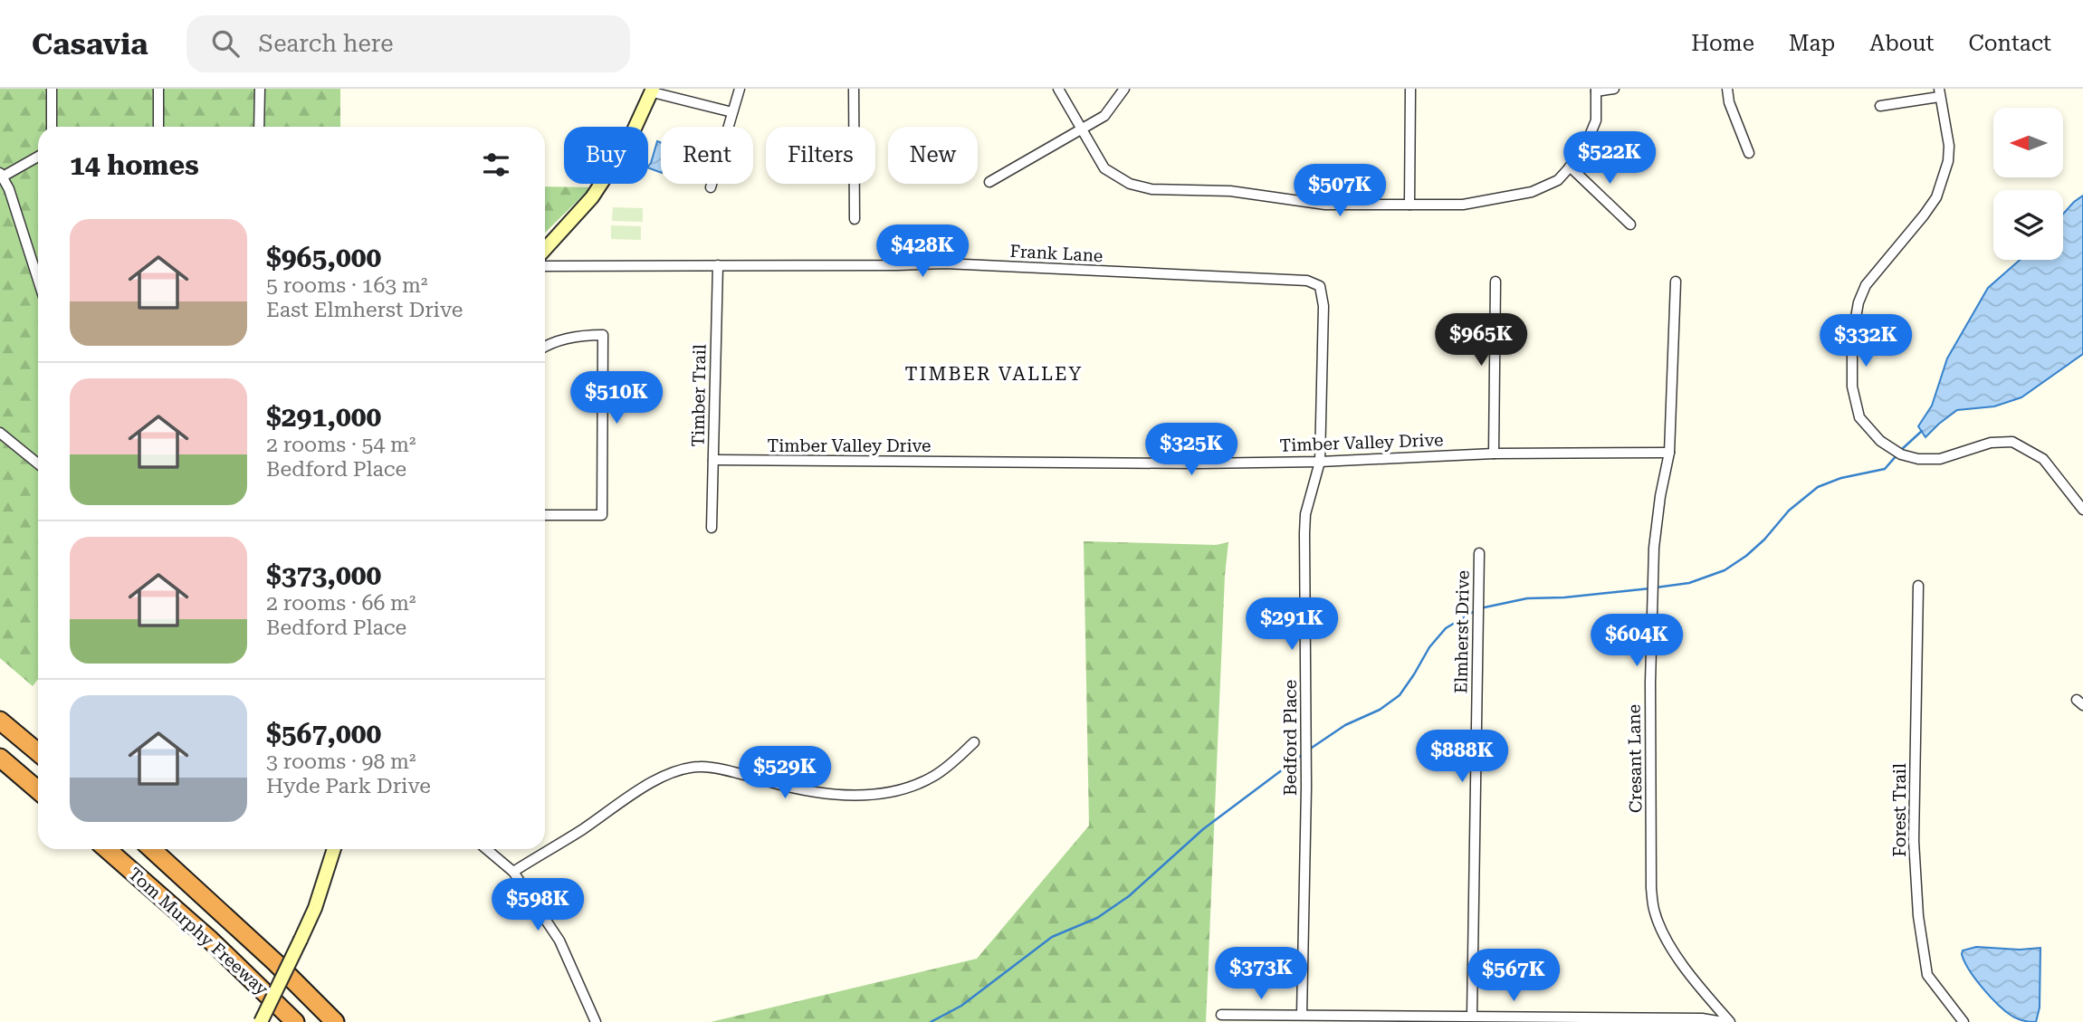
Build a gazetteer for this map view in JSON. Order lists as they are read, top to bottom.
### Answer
{
  "streets": {
    "highway": ["Tom Murphy Freeway"],
    "street": [
      "Frank Lane",
      "Timber Trail",
      "Timber Valley Drive",
      "Elmherst Drive",
      "Bedford Place",
      "Cresant Lane",
      "Forest Trail"
    ]
  },
  "crossings": [
    ["Frank Lane", "Timber Trail"],
    ["Frank Lane", "Bedford Place"],
    ["Timber Trail", "Timber Valley Drive"],
    ["Timber Valley Drive", "Bedford Place"],
    ["Timber Valley Drive", "Cresant Lane"]
  ],
  "districts": ["TIMBER VALLEY"],
  "north": "left",
  "page": {
    "header": "Casavia",
    "search": "Search here",
    "nav": [
      "Home",
      "Map",
      "About",
      "Contact"
    ],
    "chip": [
      "Buy",
      "Rent",
      "Filters",
      "New"
    ],
    "heading": "14 homes",
    "price": [
      "$522K",
      "$507K",
      "$428K",
      "$965K",
      "$332K",
      "$510K",
      "$325K",
      "$291K",
      "$604K",
      "$888K",
      "$529K",
      "$598K",
      "$373K",
      "$567K"
    ],
    "list": [
      {
        "name": "$965,000",
        "note": "5 rooms · 163 m² · East Elmherst Drive"
      },
      {
        "name": "$291,000",
        "note": "2 rooms · 54 m² · Bedford Place"
      },
      {
        "name": "$373,000",
        "note": "2 rooms · 66 m² · Bedford Place"
      },
      {
        "name": "$567,000",
        "note": "3 rooms · 98 m² · Hyde Park Drive"
      }
    ]
  }
}
